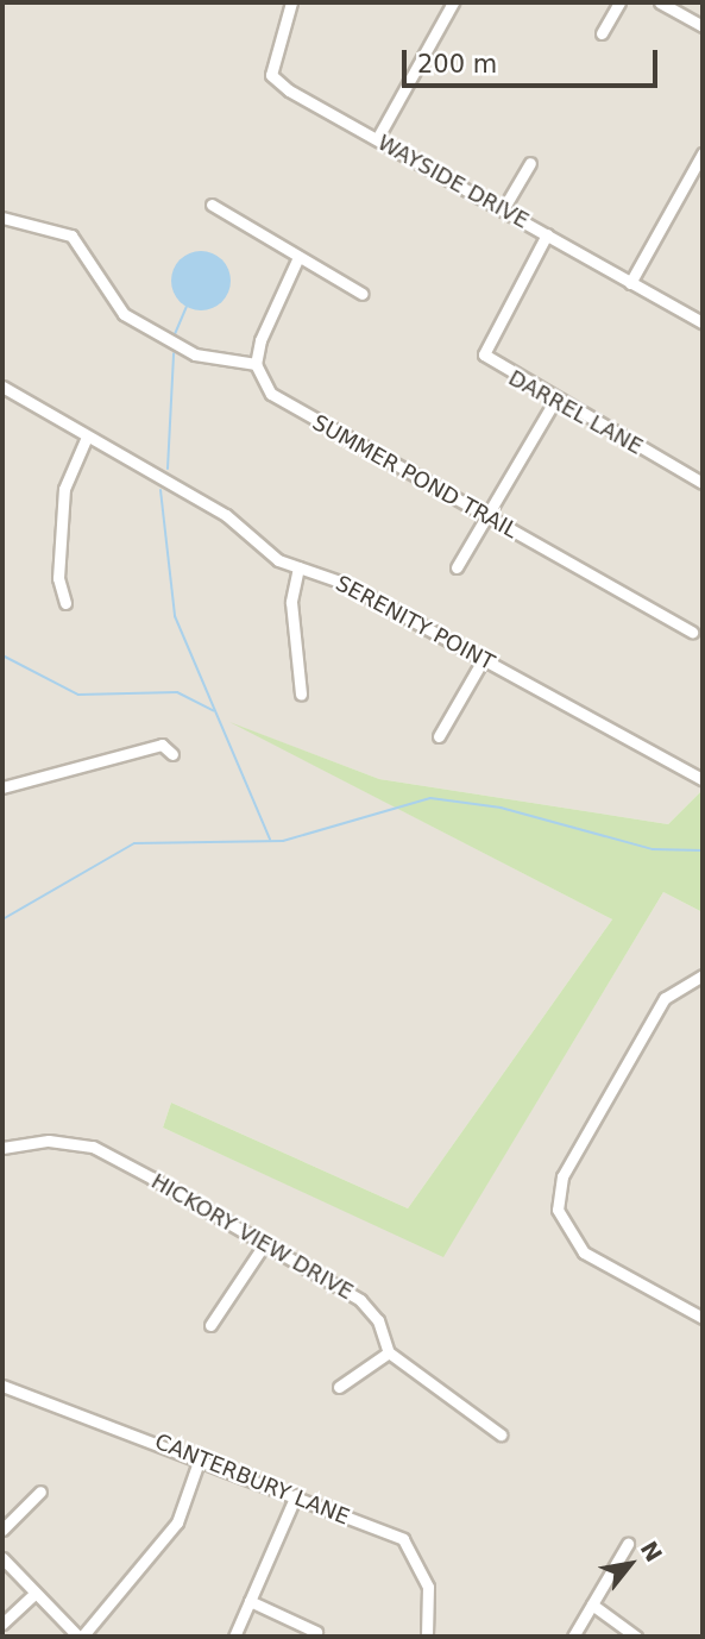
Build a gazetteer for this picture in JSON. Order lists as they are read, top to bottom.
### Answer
{
  "streets": {
    "street": [
      "WAYSIDE DRIVE",
      "DARREL LANE",
      "SUMMER POND TRAIL",
      "SERENITY POINT",
      "HICKORY VIEW DRIVE",
      "CANTERBURY LANE"
    ]
  },
  "crossings": [
    ["WAYSIDE DRIVE", "DARREL LANE"]
  ],
  "scale_bar": "200 m",
  "north": "top right"
}
